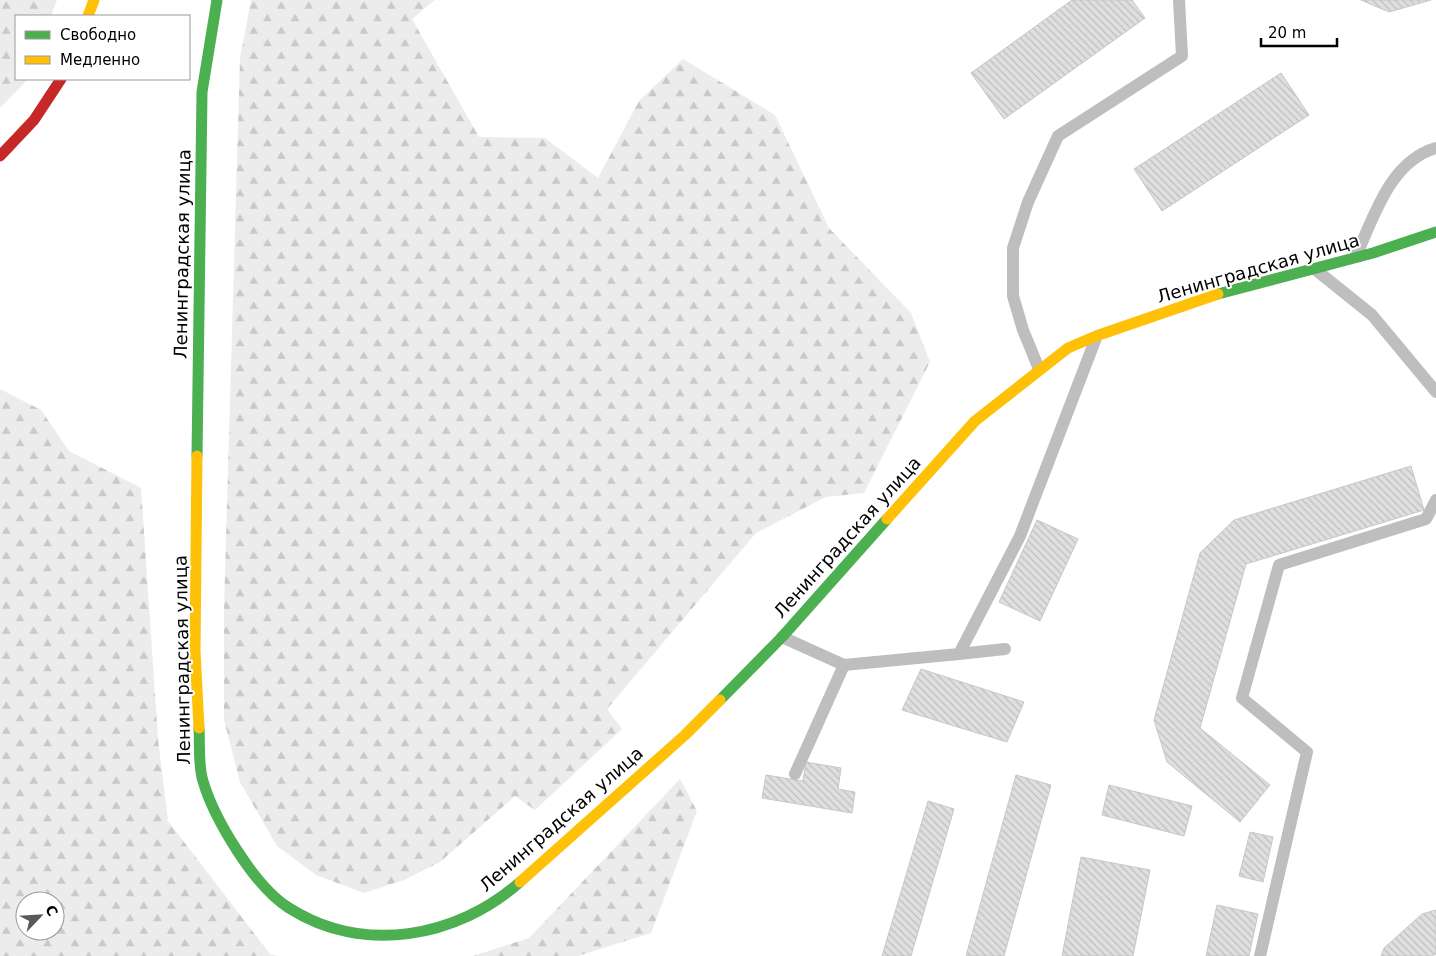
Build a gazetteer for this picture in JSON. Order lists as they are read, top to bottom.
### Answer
{
  "streets": {
    "street": ["Ленинградская улица"]
  },
  "legend": ["Свободно", "Медленно"],
  "scale_bar": "20 m",
  "north": "top right"
}
